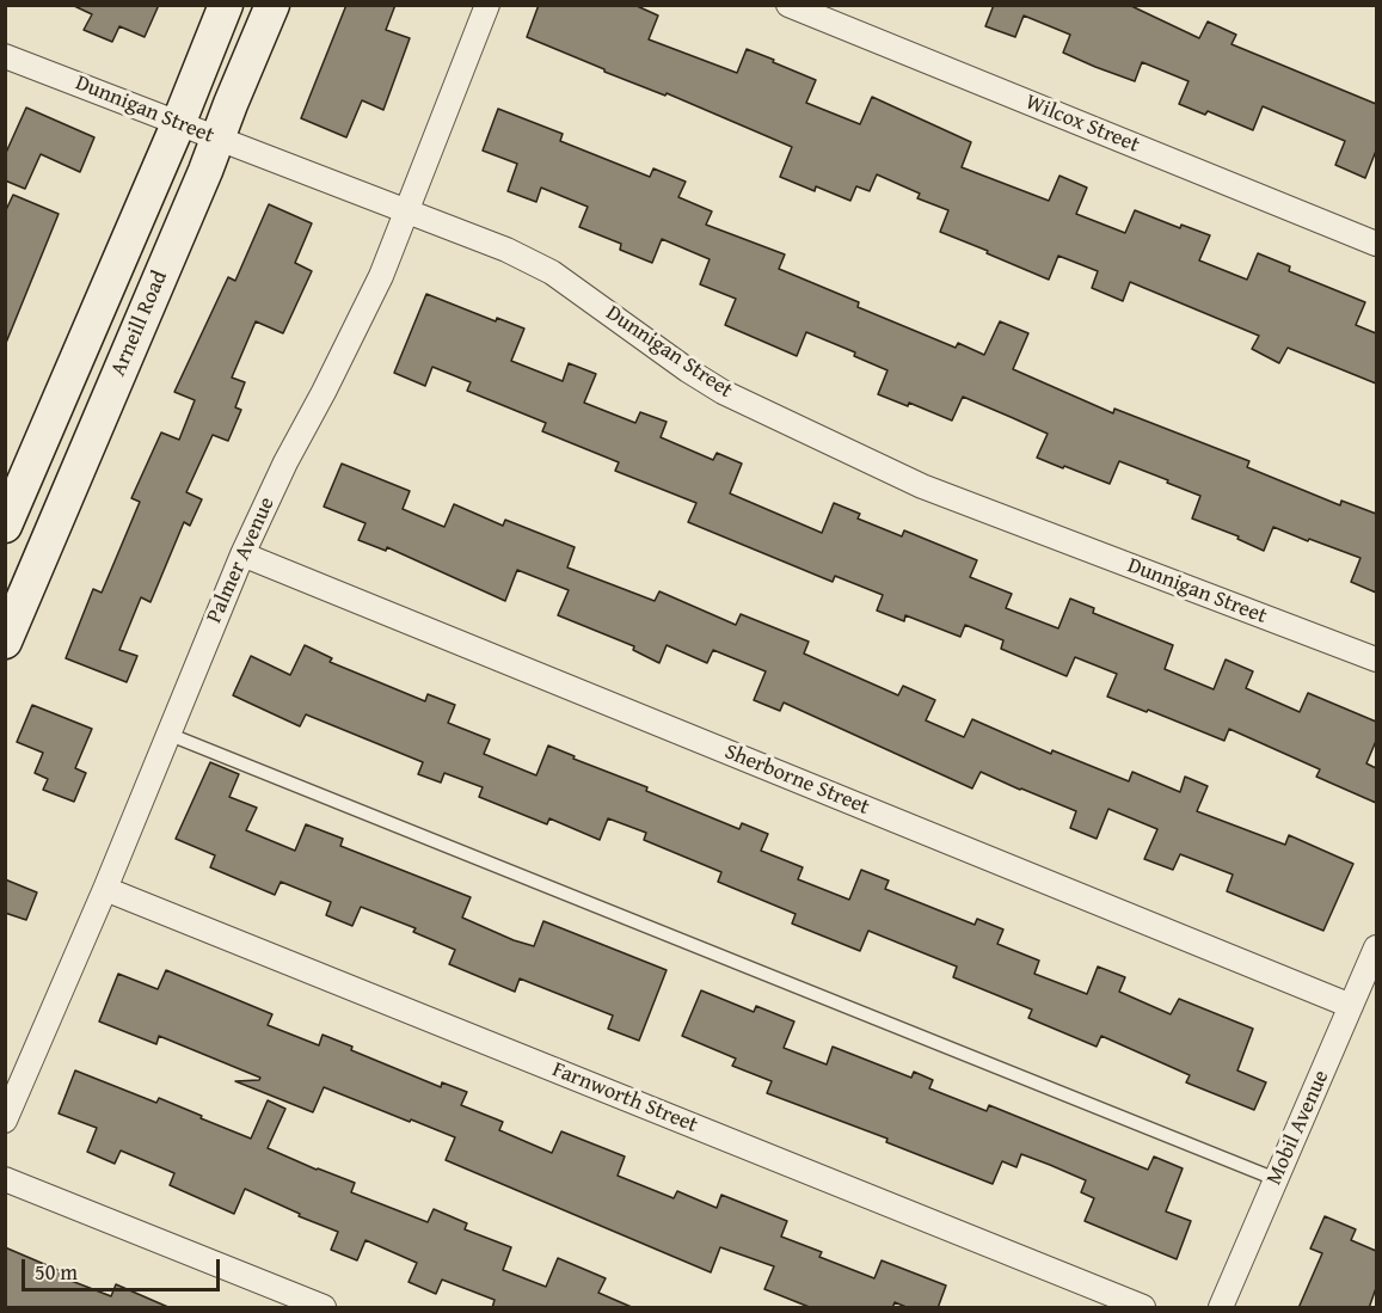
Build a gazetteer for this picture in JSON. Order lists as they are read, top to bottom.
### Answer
{
  "streets": {
    "main road": ["Arneill Road"],
    "street": [
      "Dunnigan Street",
      "Wilcox Street",
      "Palmer Avenue",
      "Sherborne Street",
      "Farnworth Street",
      "Mobil Avenue"
    ]
  },
  "crossings": [
    ["Dunnigan Street", "Arneill Road"],
    ["Dunnigan Street", "Palmer Avenue"],
    ["Palmer Avenue", "Sherborne Street"],
    ["Palmer Avenue", "Farnworth Street"],
    ["Sherborne Street", "Mobil Avenue"]
  ],
  "scale_bar": "50 m"
}
